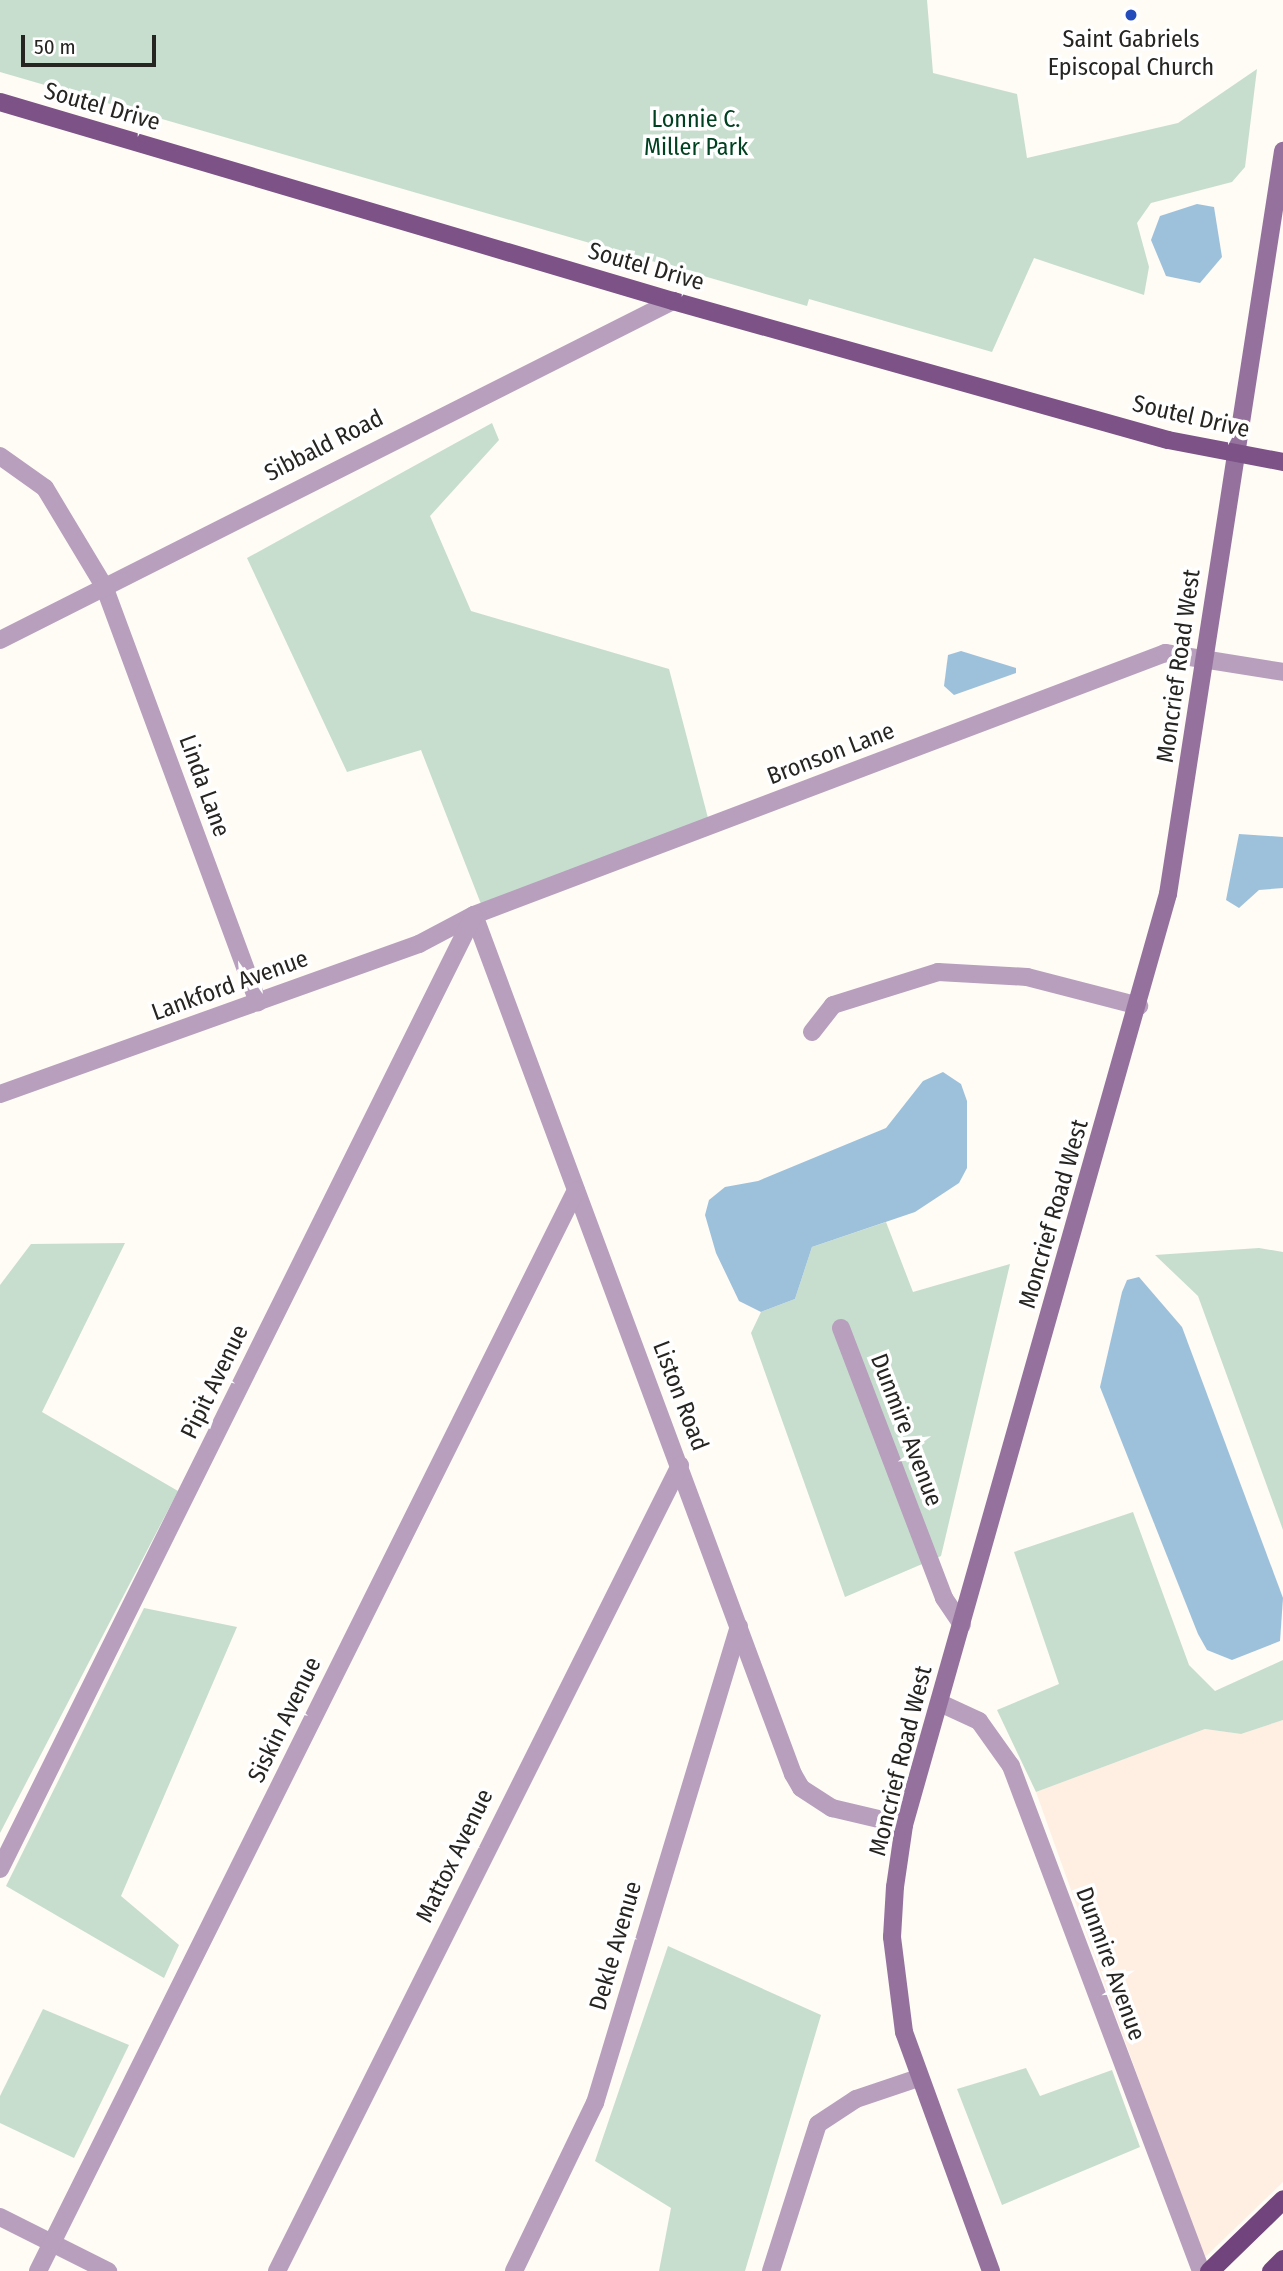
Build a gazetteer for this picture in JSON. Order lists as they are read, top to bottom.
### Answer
{
  "streets": {
    "main road": ["Soutel Drive", "Moncrief Road West"],
    "street": [
      "Sibbald Road",
      "Bronson Lane",
      "Linda Lane",
      "Lankford Avenue",
      "Pipit Avenue",
      "Liston Road",
      "Dunmire Avenue",
      "Siskin Avenue",
      "Mattox Avenue",
      "Dekle Avenue"
    ]
  },
  "crossings": [
    ["Soutel Drive", "Sibbald Road"],
    ["Soutel Drive", "Moncrief Road West"],
    ["Sibbald Road", "Linda Lane"],
    ["Moncrief Road West", "Bronson Lane"],
    ["Moncrief Road West", "Liston Road"],
    ["Moncrief Road West", "Dunmire Avenue"],
    ["Bronson Lane", "Lankford Avenue"],
    ["Bronson Lane", "Pipit Avenue"],
    ["Bronson Lane", "Liston Road"],
    ["Linda Lane", "Lankford Avenue"],
    ["Lankford Avenue", "Pipit Avenue"],
    ["Lankford Avenue", "Liston Road"],
    ["Pipit Avenue", "Liston Road"],
    ["Liston Road", "Siskin Avenue"],
    ["Liston Road", "Mattox Avenue"],
    ["Liston Road", "Dekle Avenue"]
  ],
  "parks": ["Lonnie C. Miller Park"],
  "places": ["Saint Gabriels Episcopal Church"],
  "scale_bar": "50 m"
}
